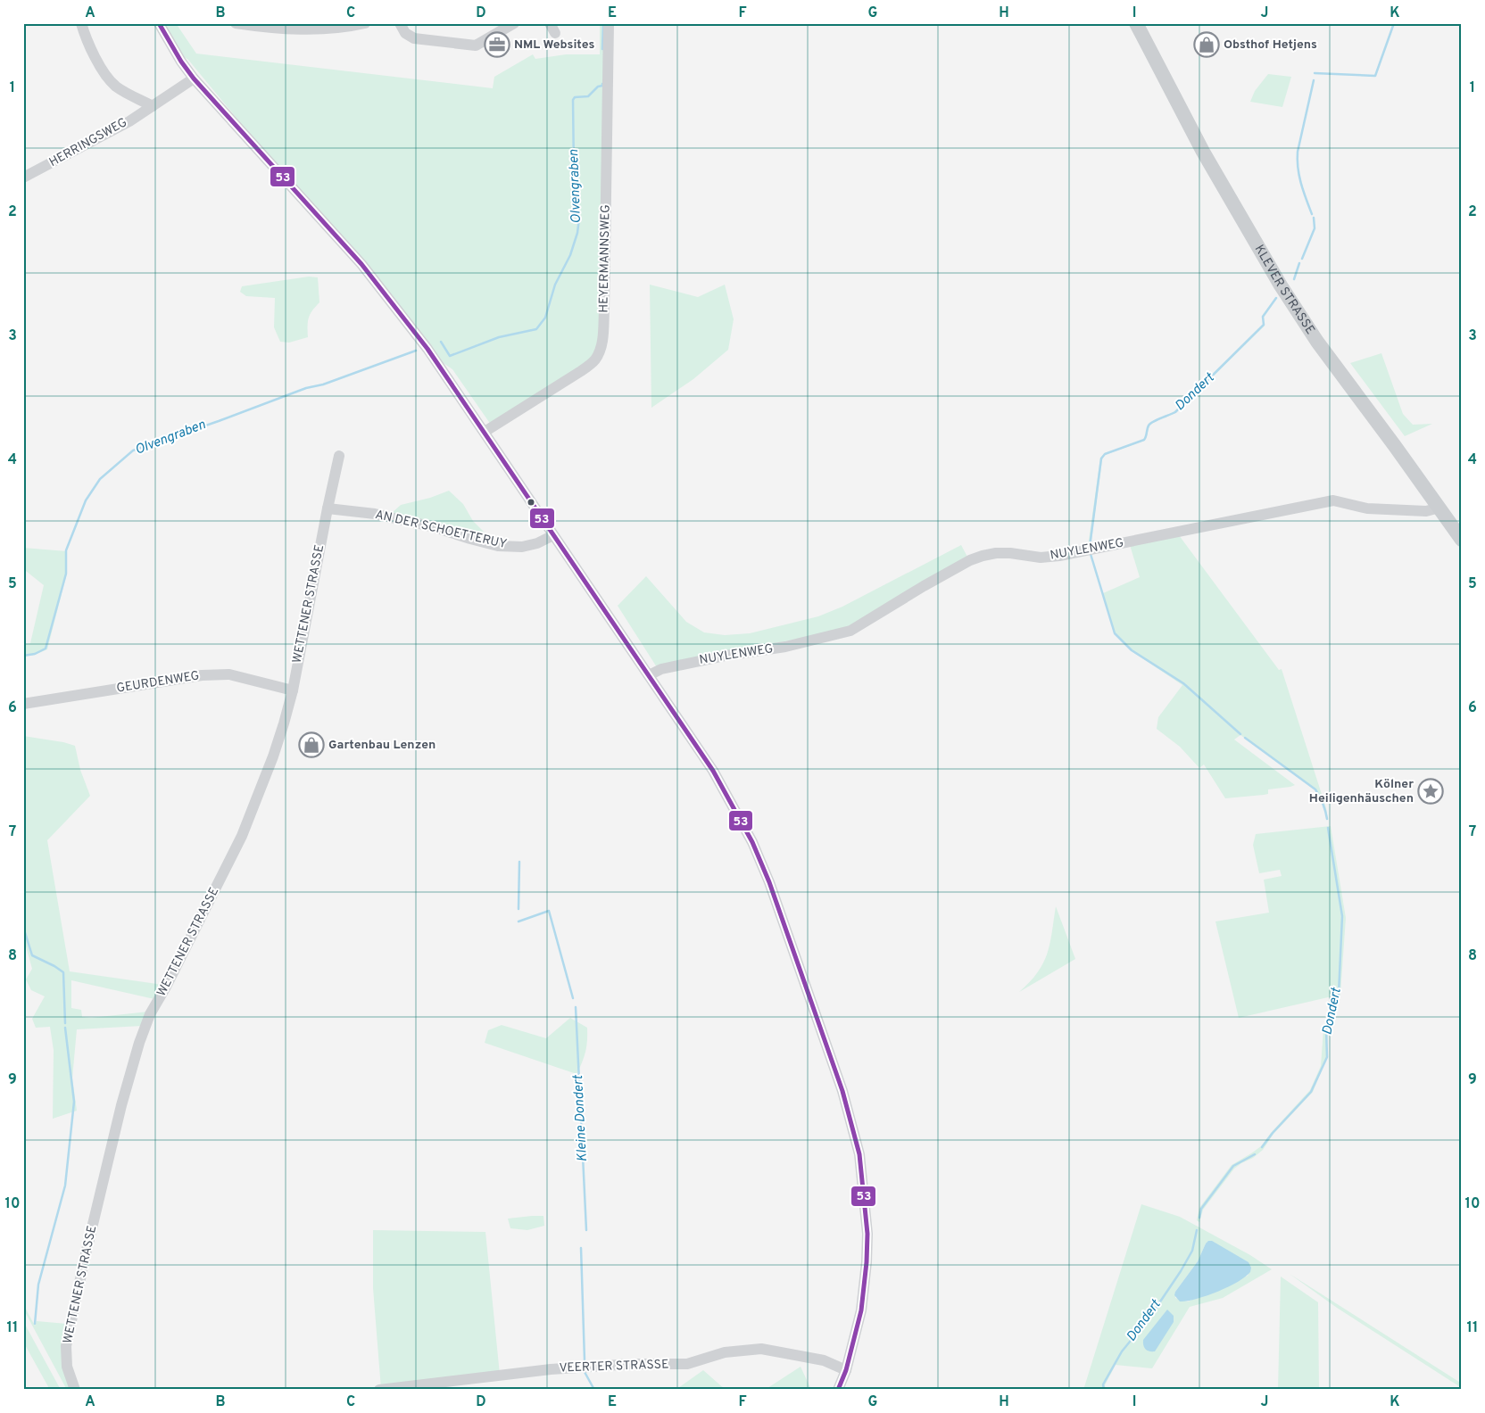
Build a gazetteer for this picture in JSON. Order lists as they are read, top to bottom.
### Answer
{
  "streets": {
    "main road": ["KLEVER STRASSE"],
    "street": [
      "HERRINGSWEG",
      "HEYERMANNSWEG",
      "AN DER SCHOETTERUY",
      "NUYLENWEG",
      "WETTENER STRASSE",
      "GEURDENWEG",
      "VEERTER STRASSE"
    ]
  },
  "crossings": [
    ["KLEVER STRASSE", "NUYLENWEG"],
    ["AN DER SCHOETTERUY", "WETTENER STRASSE"],
    ["WETTENER STRASSE", "GEURDENWEG"]
  ],
  "water": ["Olvengraben", "Dondert", "Kleine Dondert"],
  "places": {
    "office": ["NML Websites"],
    "shop": ["Obsthof Hetjens", "Gartenbau Lenzen"],
    "place": ["Kölner Heiligenhäuschen"]
  },
  "lines": ["transit line 53"],
  "grid": {
    "columns": [
      "A",
      "B",
      "C",
      "D",
      "E",
      "F",
      "G",
      "H",
      "I",
      "J",
      "K"
    ],
    "rows": [
      "1",
      "2",
      "3",
      "4",
      "5",
      "6",
      "7",
      "8",
      "9",
      "10",
      "11"
    ]
  }
}
